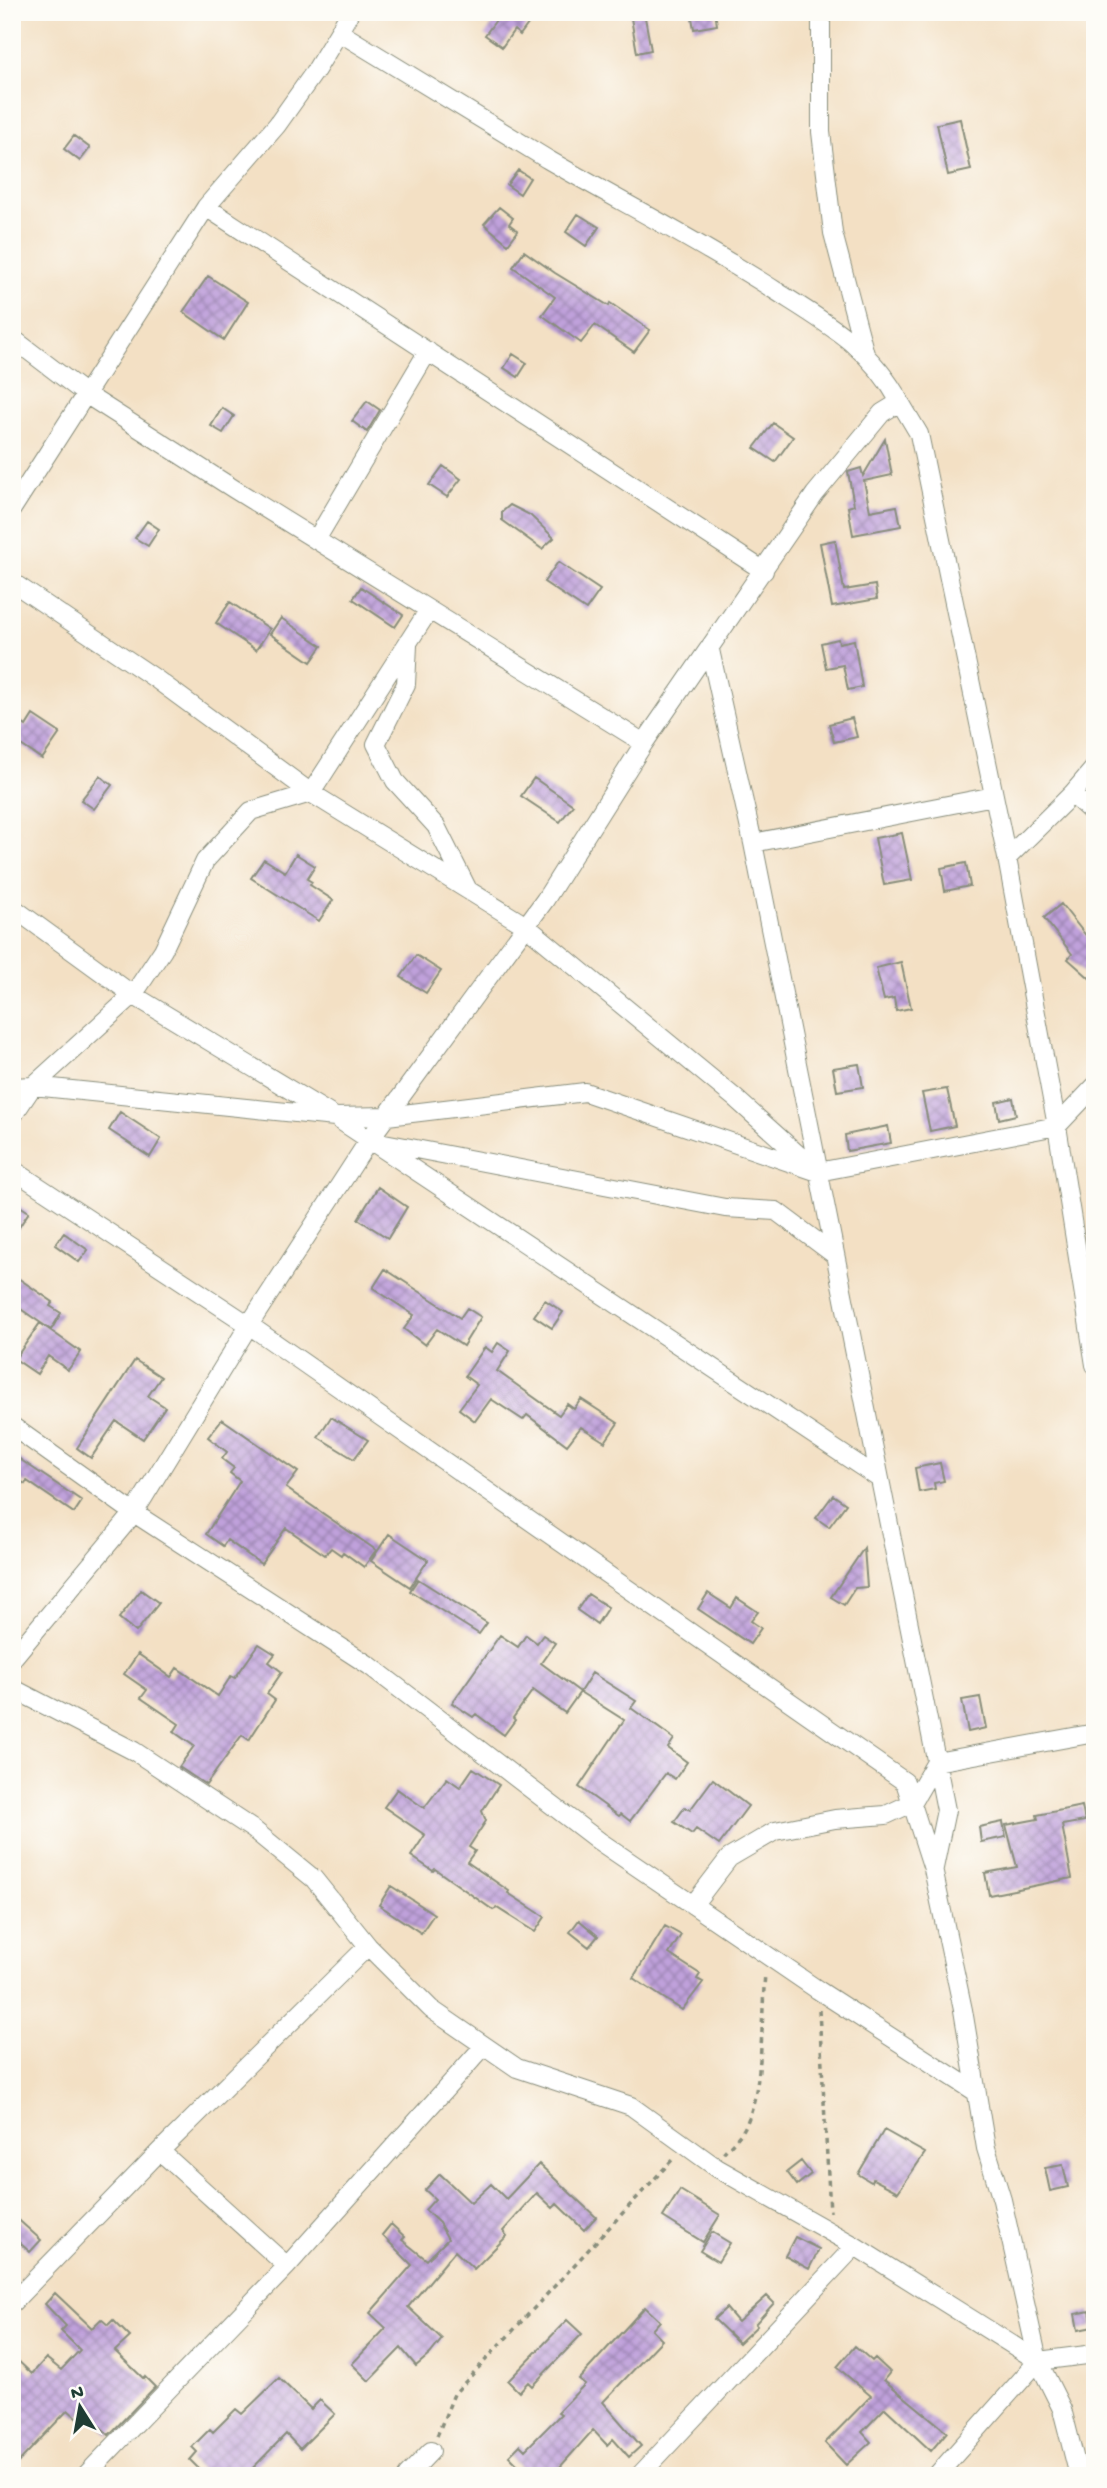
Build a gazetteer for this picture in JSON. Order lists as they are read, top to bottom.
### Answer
{
  "north": "top"
}
